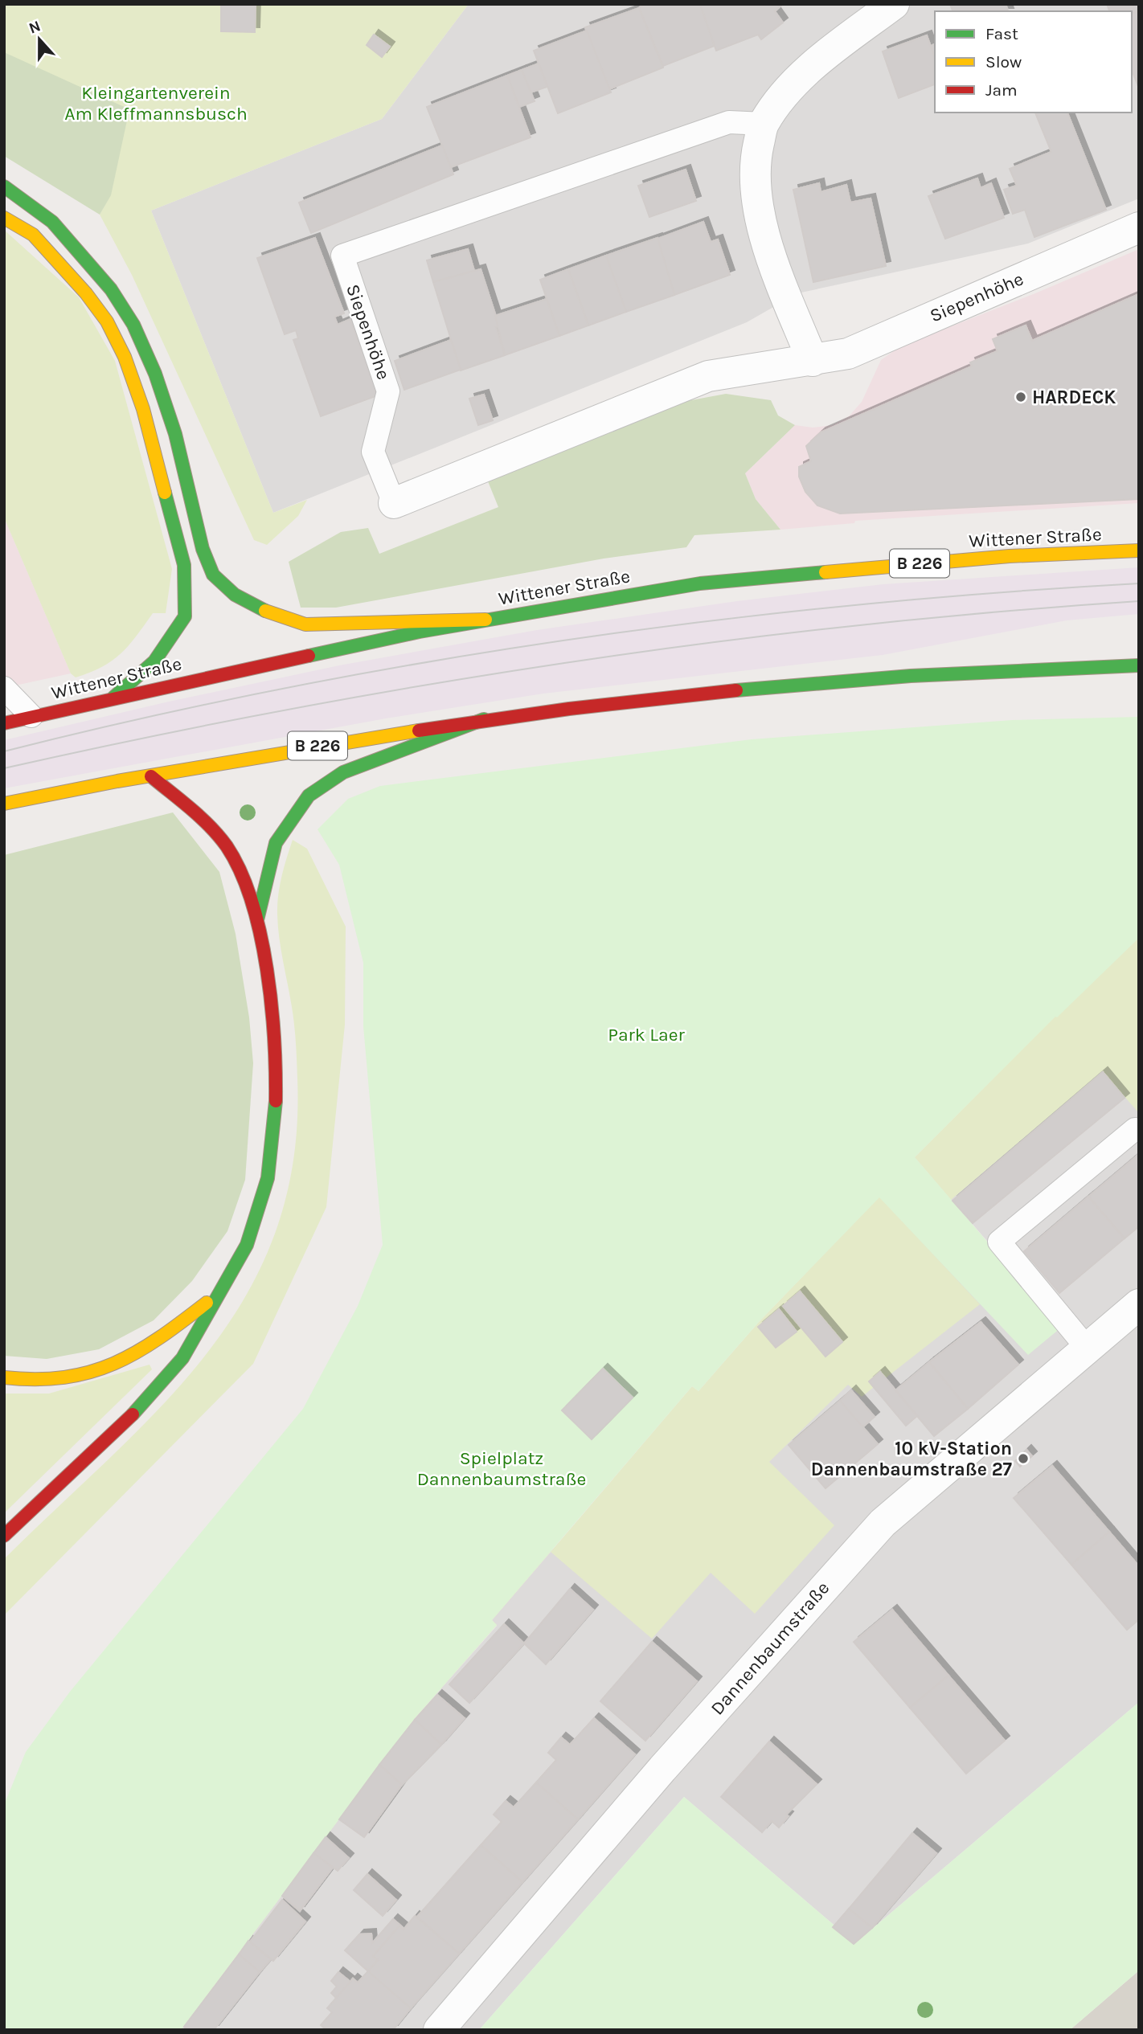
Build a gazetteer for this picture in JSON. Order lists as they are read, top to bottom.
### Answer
{
  "streets": {
    "main road": ["Wittener Straße", "B 226"],
    "street": ["Siepenhöhe", "Dannenbaumstraße"]
  },
  "parks": ["Kleingartenverein Am Kleffmannsbusch", "Park Laer", "Spielplatz Dannenbaumstraße"],
  "places": ["HARDECK", "10 kV-Station Dannenbaumstraße 27"],
  "legend": ["Fast", "Slow", "Jam"],
  "north": "top"
}
